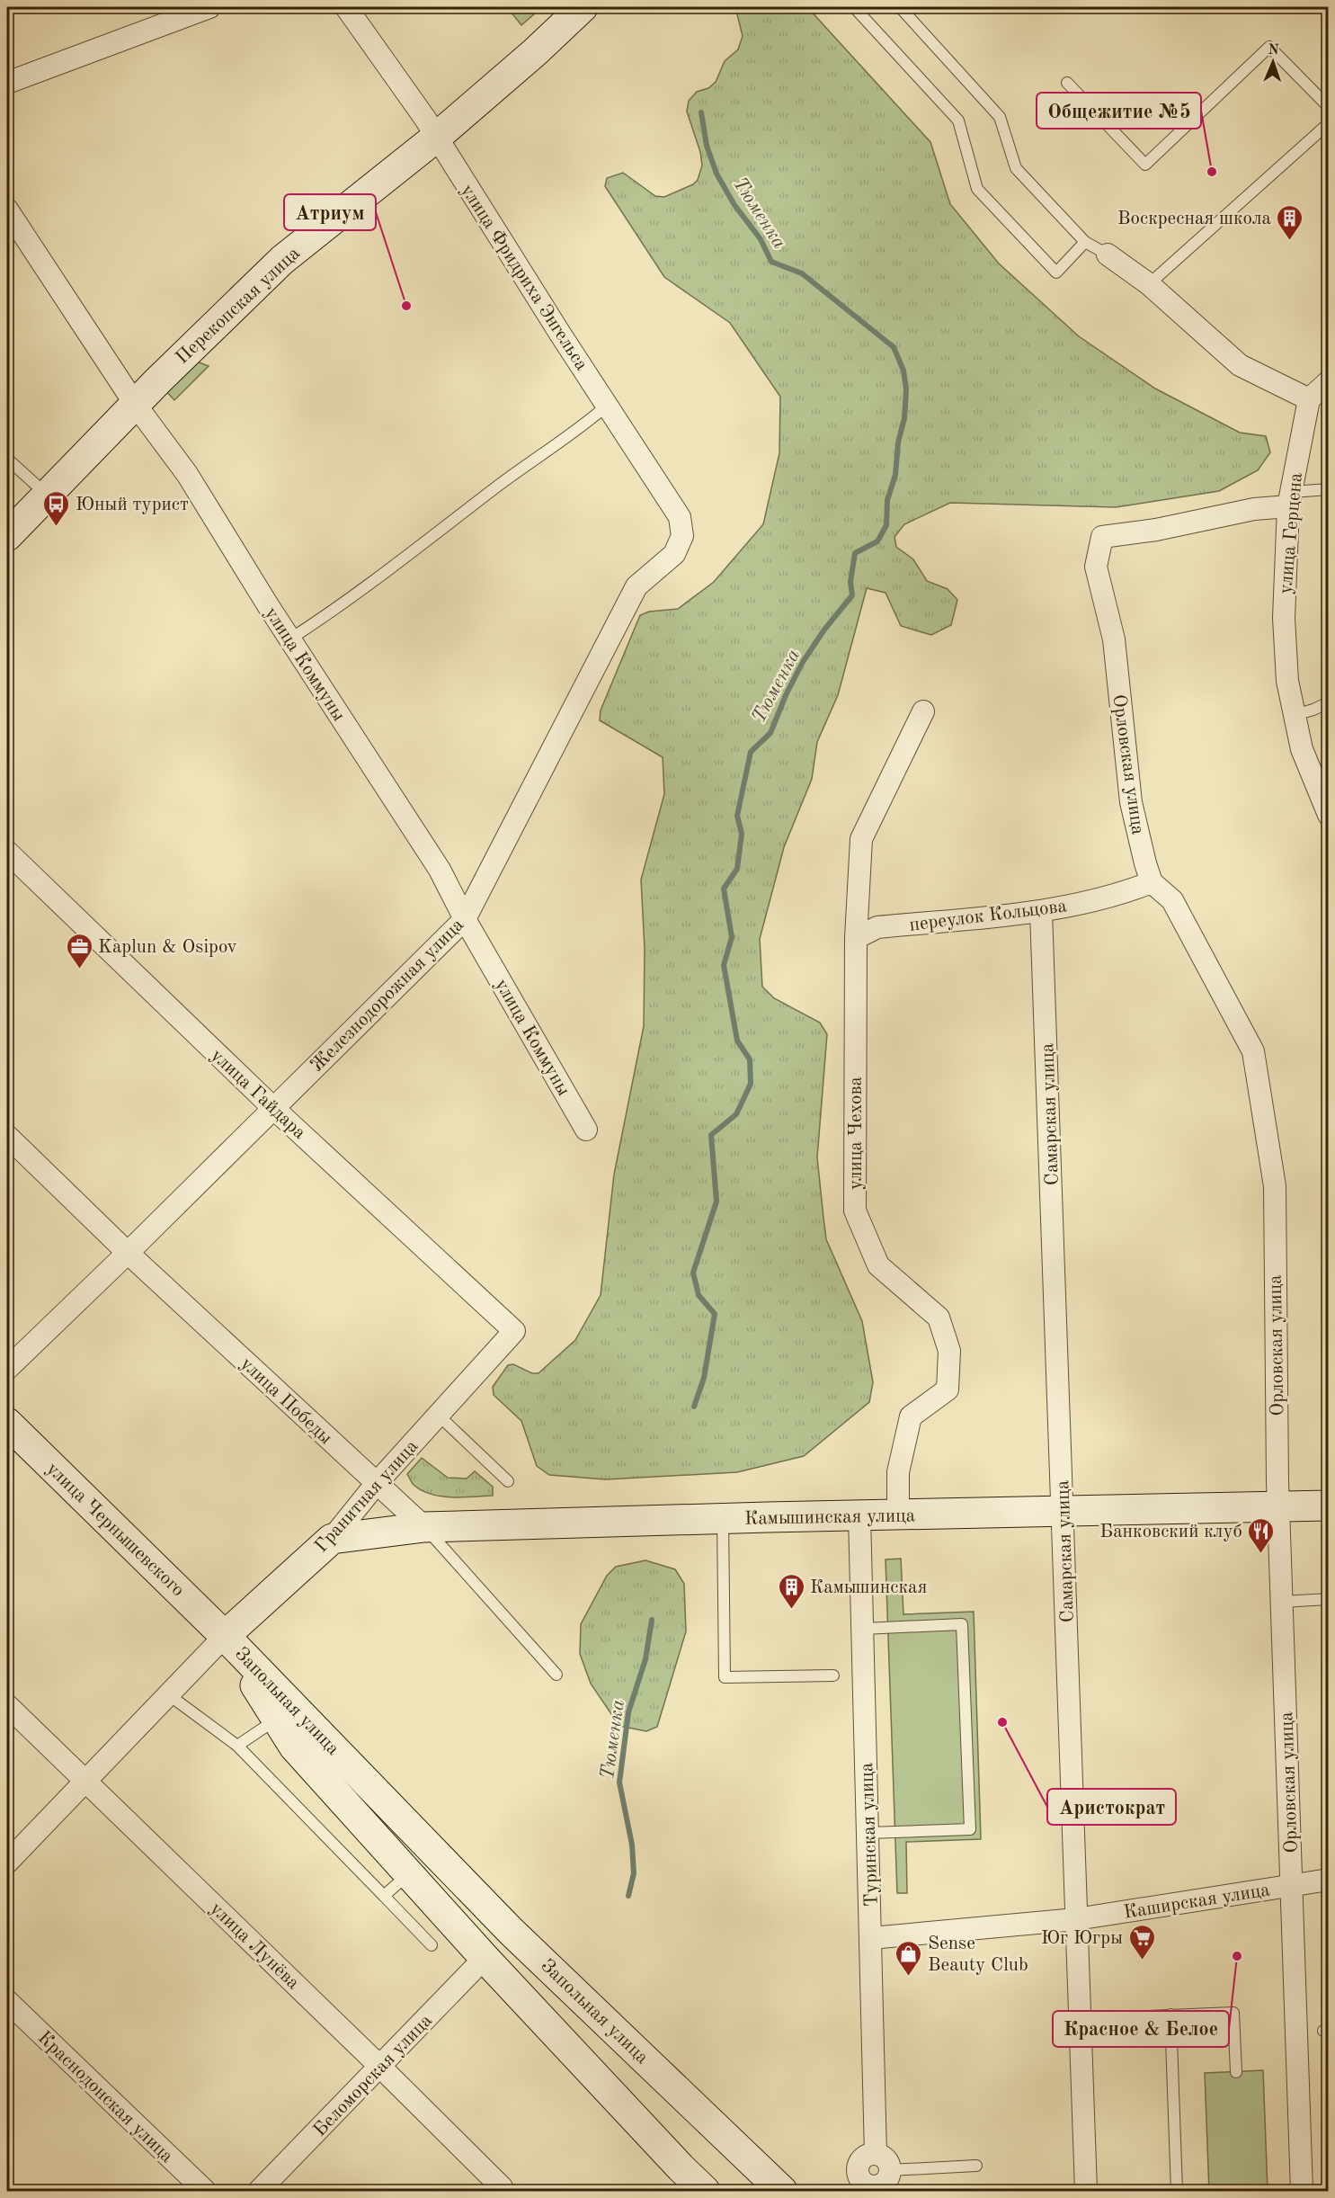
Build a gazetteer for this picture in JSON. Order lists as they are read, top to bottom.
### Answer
{
  "streets": {
    "street": [
      "улица Фридриха Энгельса",
      "Перекопская улица",
      "улица Герцена",
      "улица Коммуны",
      "Орловская улица",
      "переулок Кольцова",
      "Железнодорожная улица",
      "улица Гайдара",
      "Самарская улица",
      "улица Чехова",
      "улица Победы",
      "Гранитная улица",
      "Камышинская улица",
      "улица Чернышевского",
      "Запольная улица",
      "Туринская улица",
      "Каширская улица",
      "улица Лунёва",
      "Беломорская улица",
      "Краснодонская улица"
    ]
  },
  "crossings": [
    ["улица Фридриха Энгельса", "Перекопская улица"],
    ["улица Фридриха Энгельса", "Железнодорожная улица"],
    ["Перекопская улица", "улица Коммуны"],
    ["улица Герцена", "Орловская улица"],
    ["улица Коммуны", "Железнодорожная улица"],
    ["Орловская улица", "переулок Кольцова"],
    ["Орловская улица", "Камышинская улица"],
    ["Орловская улица", "Каширская улица"],
    ["переулок Кольцова", "Самарская улица"],
    ["переулок Кольцова", "улица Чехова"],
    ["Железнодорожная улица", "улица Гайдара"],
    ["Железнодорожная улица", "улица Победы"],
    ["улица Гайдара", "Гранитная улица"],
    ["Самарская улица", "Камышинская улица"],
    ["Самарская улица", "Каширская улица"],
    ["улица Чехова", "Камышинская улица"],
    ["улица Победы", "Гранитная улица"],
    ["улица Победы", "Камышинская улица"],
    ["Гранитная улица", "Камышинская улица"],
    ["Гранитная улица", "улица Чернышевского"],
    ["Гранитная улица", "Запольная улица"],
    ["Гранитная улица", "улица Лунёва"],
    ["Камышинская улица", "Туринская улица"],
    ["улица Чернышевского", "Запольная улица"],
    ["Запольная улица", "Беломорская улица"],
    ["Туринская улица", "Каширская улица"],
    ["улица Лунёва", "Беломорская улица"]
  ],
  "water": ["Тюменка"],
  "places": {
    "other": [
      "Общежитие №5",
      "Атриум",
      "Аристократ",
      "Красное & Белое"
    ],
    "building": ["Воскресная школа", "Камышинская"],
    "bus stop": ["Юный турист"],
    "office": ["Kaplun & Osipov"],
    "restaurant": ["Банковский клуб"],
    "supermarket": ["Юг Югры"],
    "shop": ["Sense Beauty Club"]
  },
  "north": "top"
}
